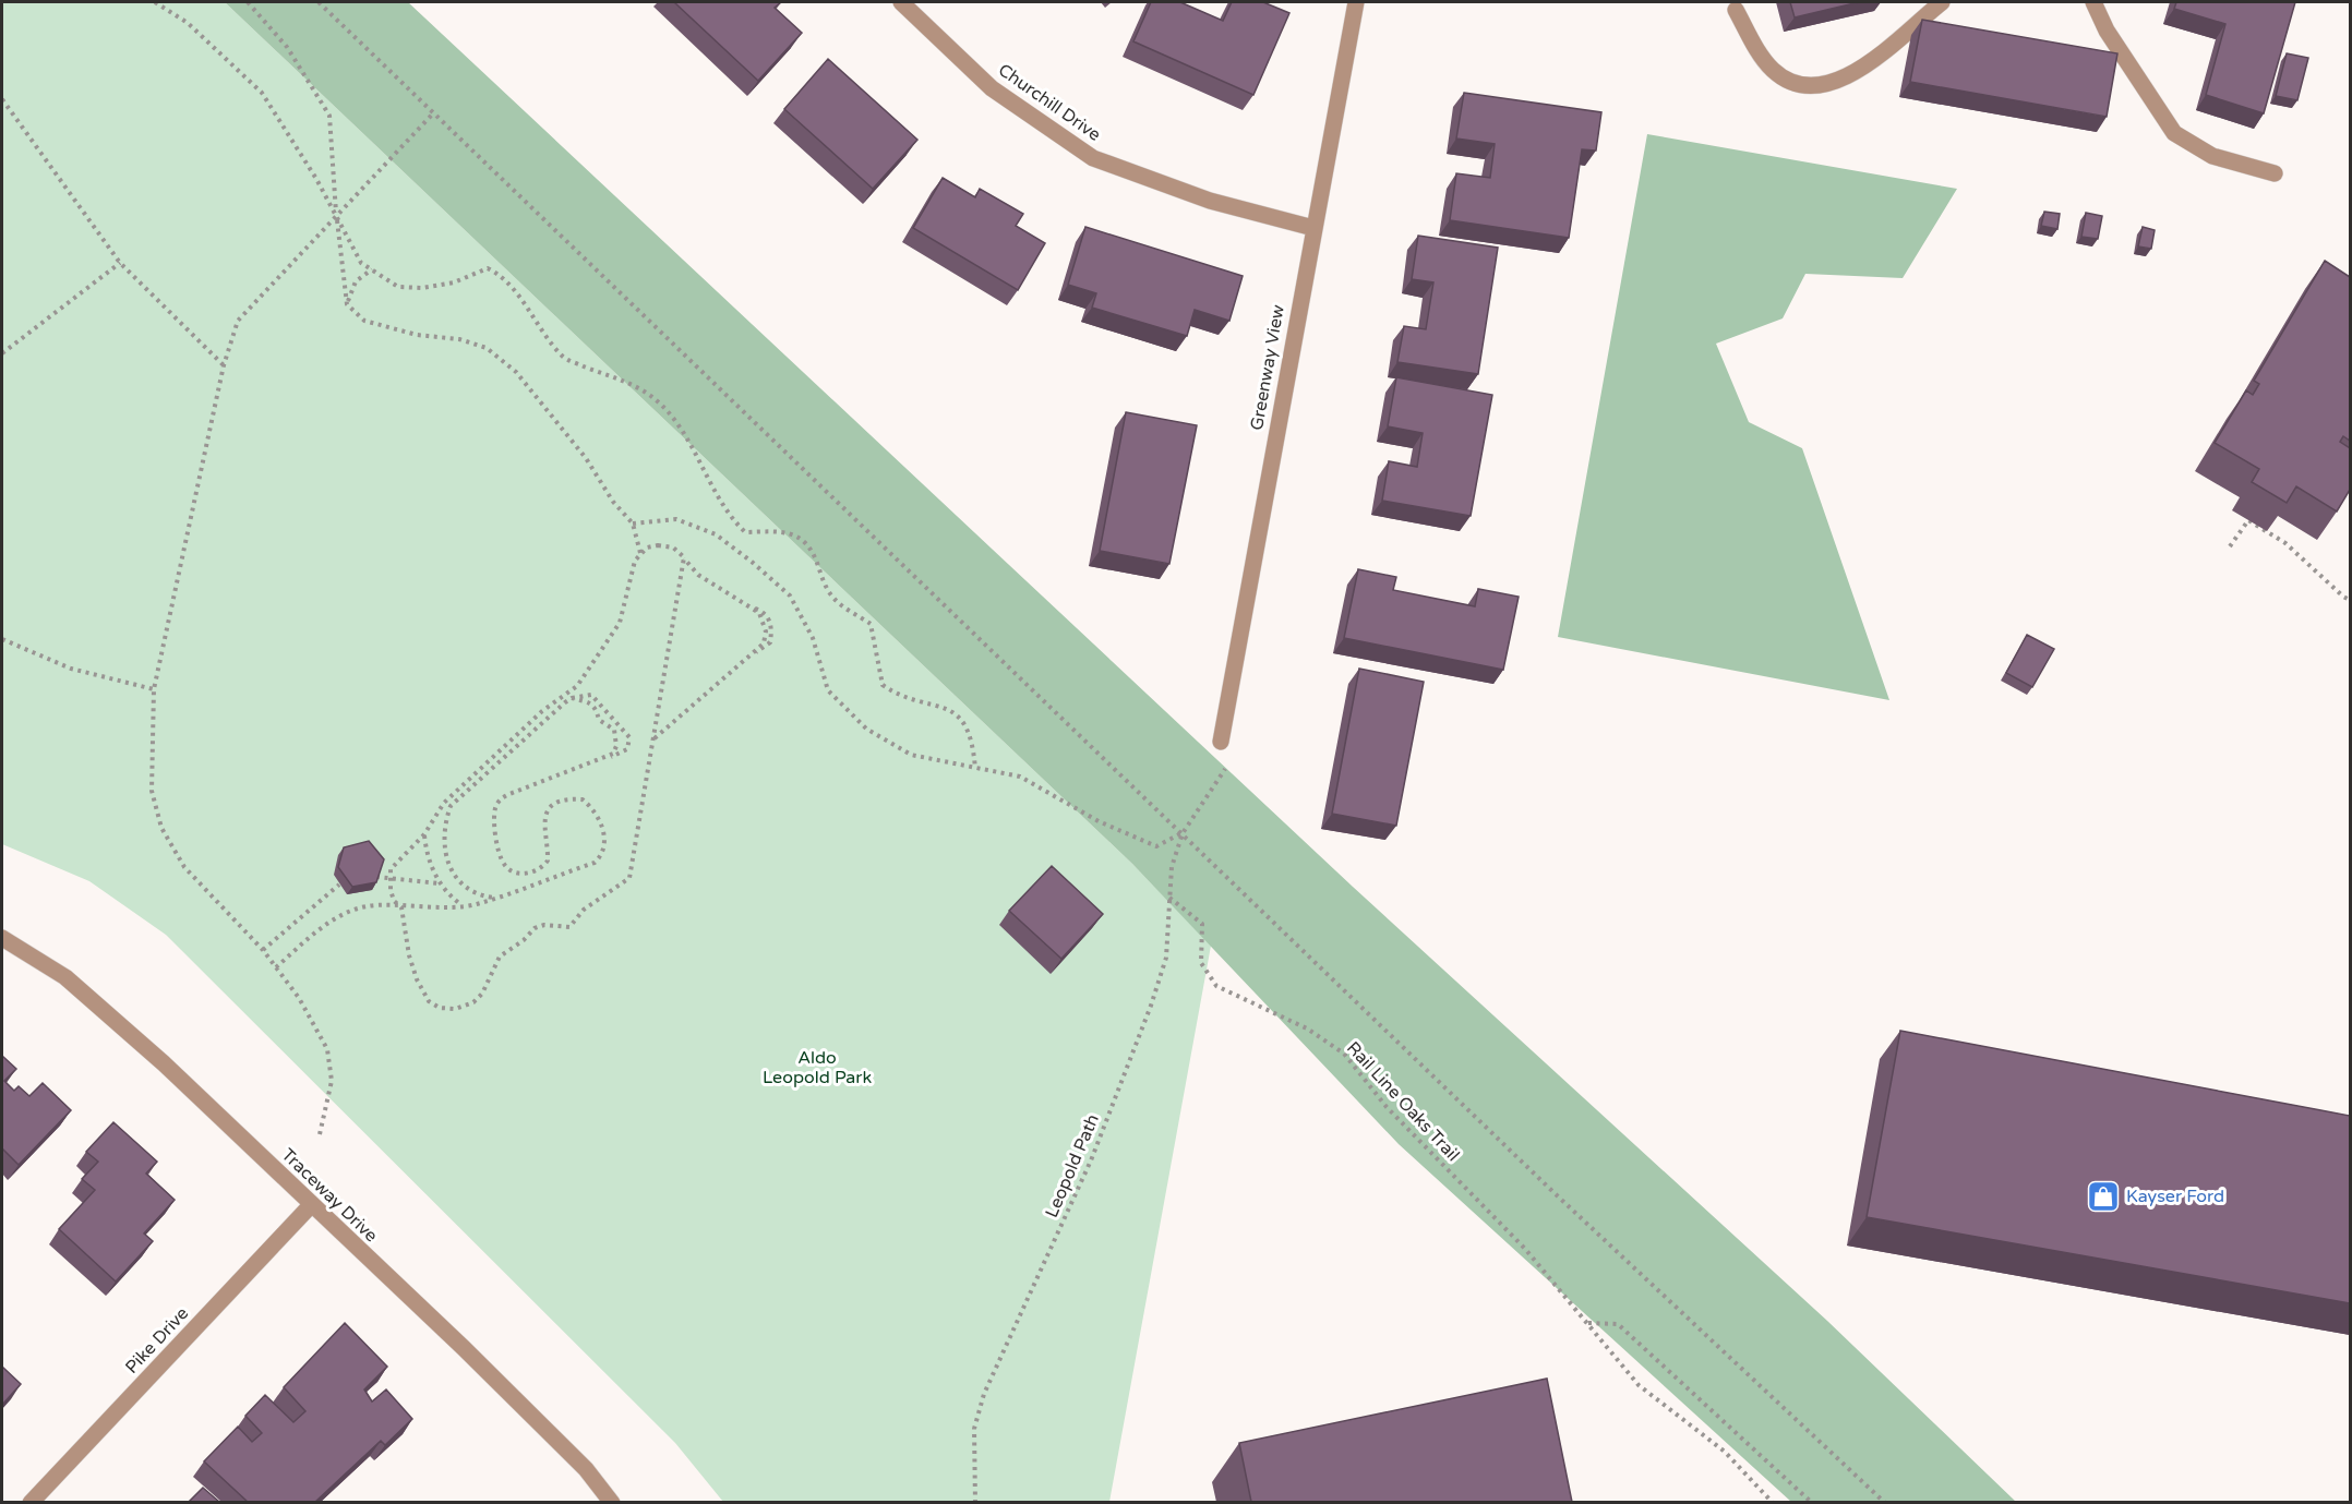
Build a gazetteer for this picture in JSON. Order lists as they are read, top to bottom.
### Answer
{
  "streets": {
    "street": [
      "Churchill Drive",
      "Greenway View",
      "Traceway Drive",
      "Pike Drive"
    ],
    "path": ["Rail Line Oaks Trail", "Leopold Path"]
  },
  "crossings": [
    ["Churchill Drive", "Greenway View"],
    ["Greenway View", "Leopold Path"],
    ["Rail Line Oaks Trail", "Leopold Path"],
    ["Traceway Drive", "Pike Drive"]
  ],
  "parks": ["Aldo Leopold Park"],
  "places": {
    "shop": ["Kayser Ford"]
  }
}
